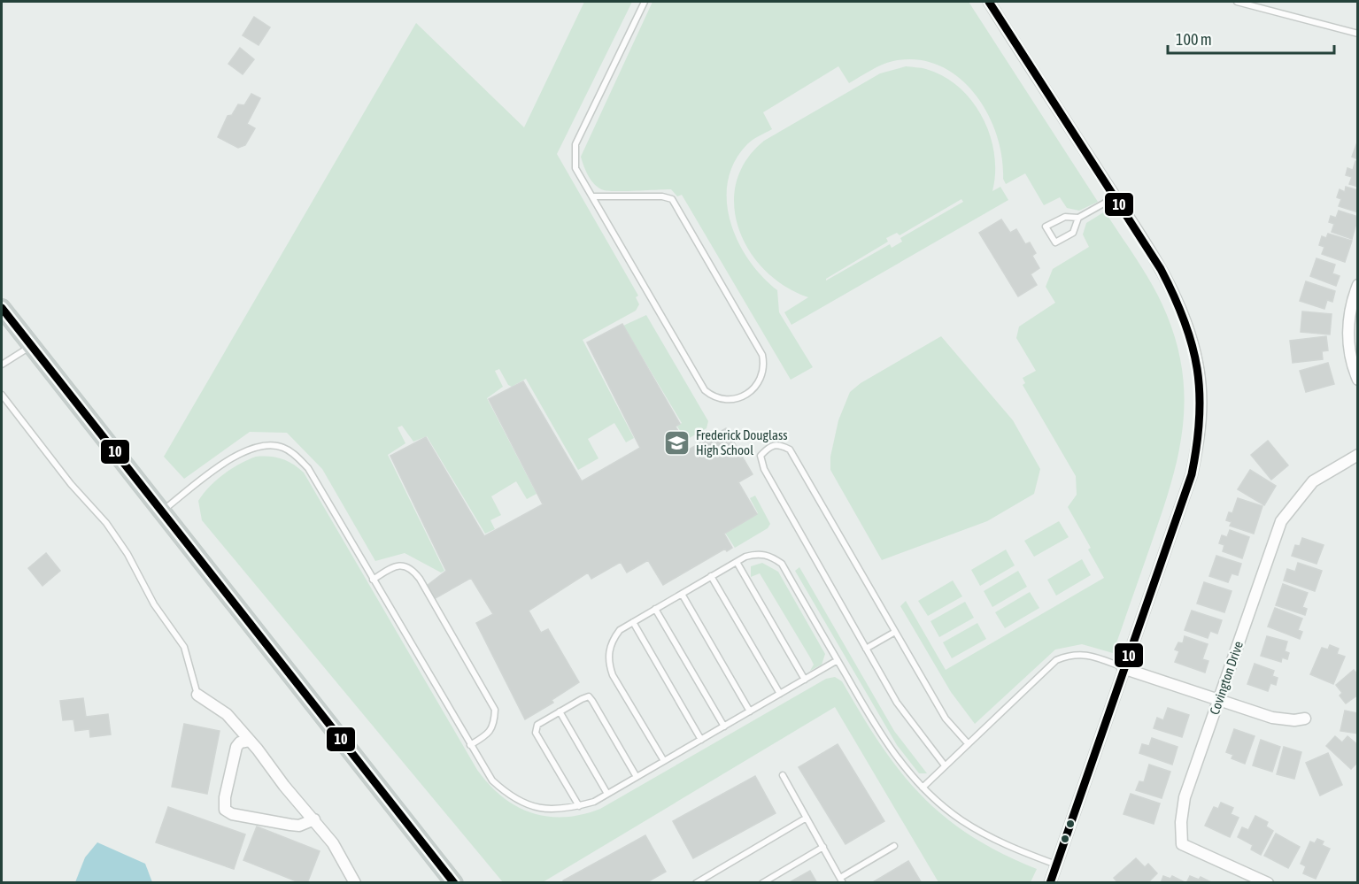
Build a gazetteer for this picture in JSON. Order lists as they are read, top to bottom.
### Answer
{
  "streets": {
    "street": ["Covington Drive"]
  },
  "places": {
    "school or university": ["Frederick Douglass High School"]
  },
  "lines": ["transit line 10"],
  "scale_bar": "100 m"
}
